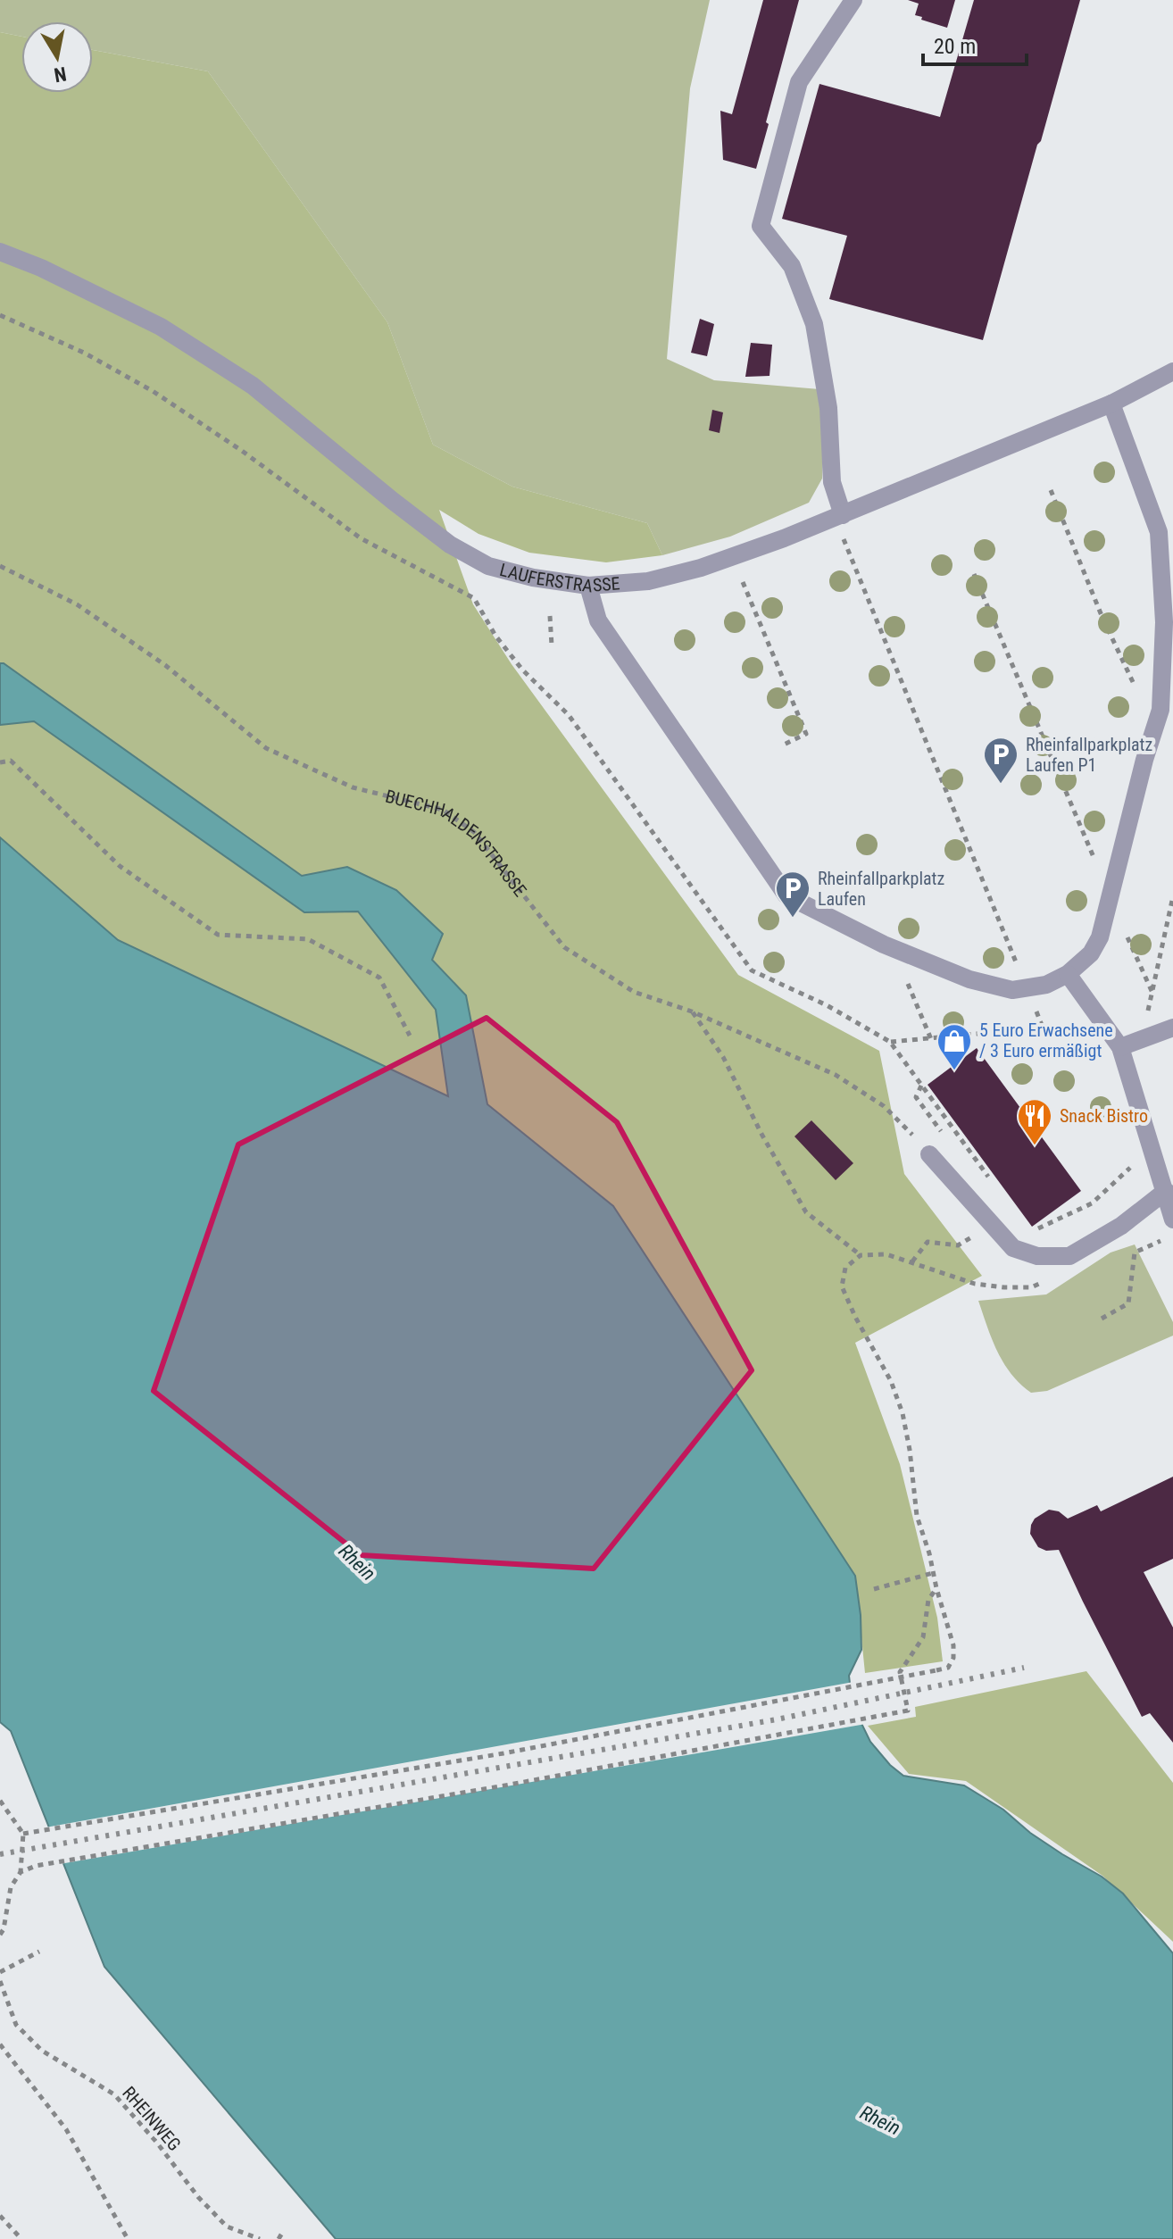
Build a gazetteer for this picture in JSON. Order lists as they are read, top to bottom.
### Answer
{
  "streets": {
    "street": ["LAUFERSTRASSE"],
    "path": ["BUECHHALDENSTRASSE", "RHEINWEG"]
  },
  "water": ["Rhein"],
  "places": {
    "parking": ["Rheinfallparkplatz Laufen P1", "Rheinfallparkplatz Laufen"],
    "shop": ["5 Euro Erwachsene / 3 Euro ermäßigt"],
    "restaurant": ["Snack Bistro"]
  },
  "scale_bar": "20 m",
  "north": "bottom"
}
